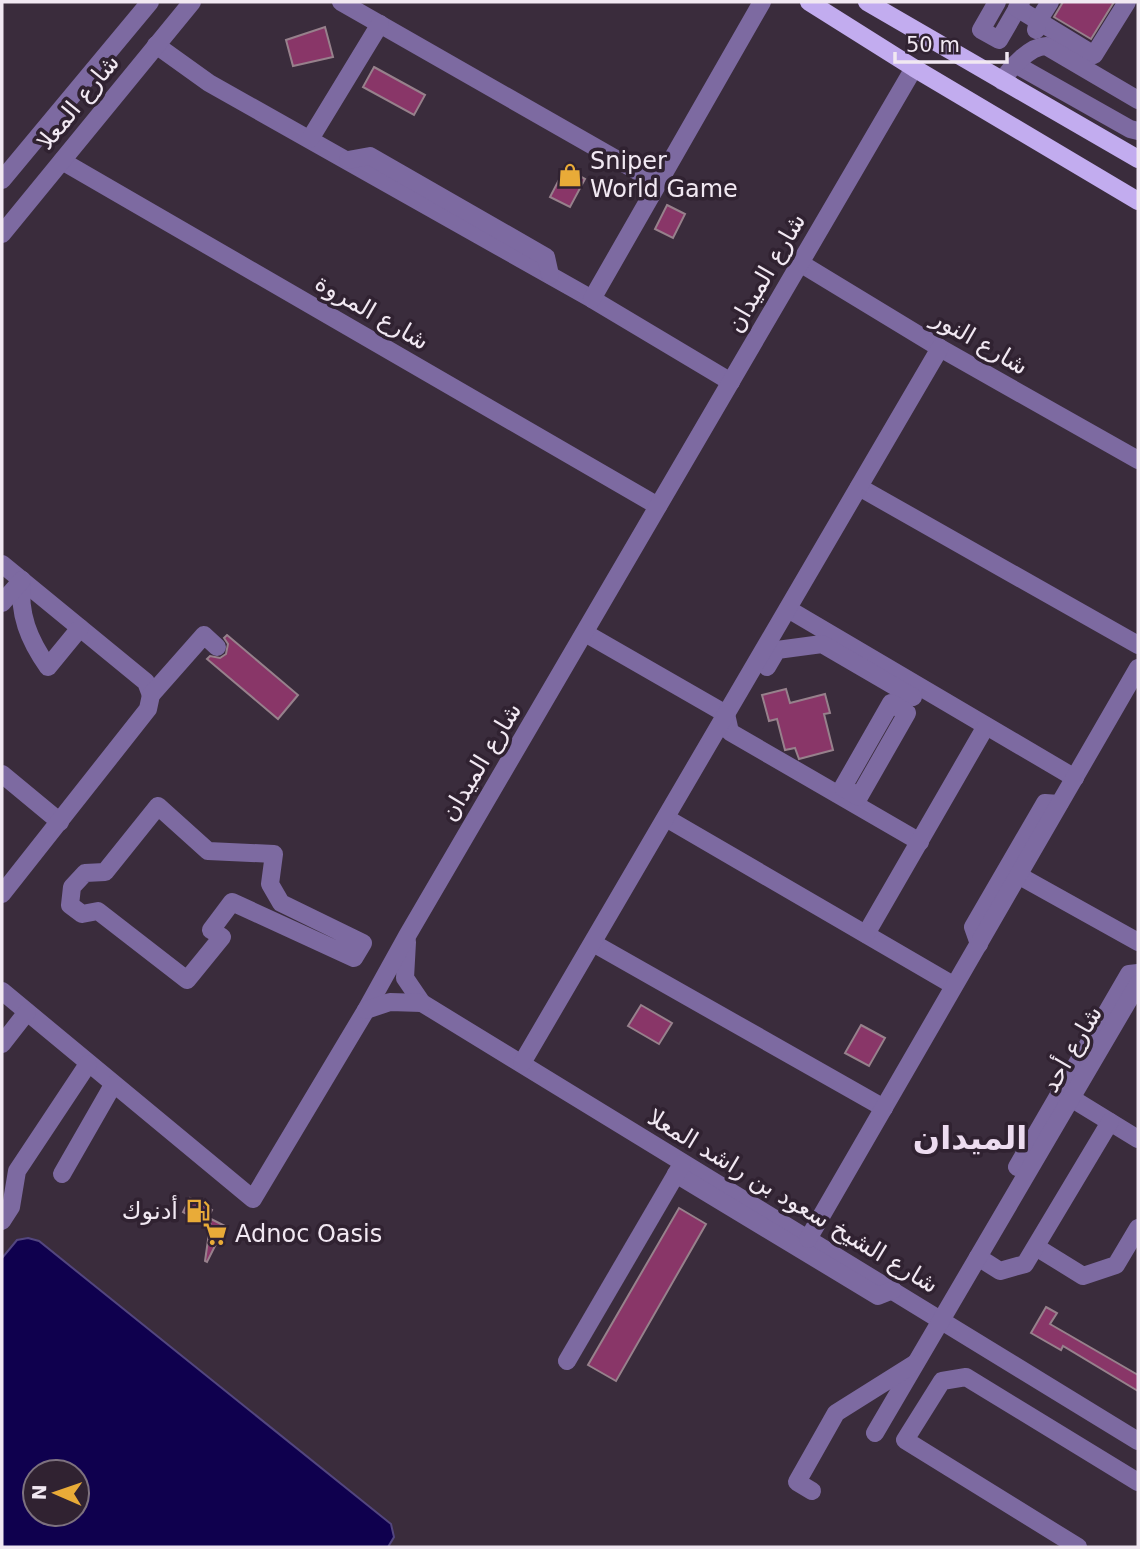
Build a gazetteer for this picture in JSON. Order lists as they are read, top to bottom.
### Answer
{
  "streets": {
    "street": [
      "شارع المعلا",
      "شارع الميدان",
      "شارع المروة",
      "شارع النور",
      "شارع أحد",
      "شارع الشيخ سعود بن راشد المعلا"
    ]
  },
  "crossings": [
    ["شارع المعلا", "شارع المروة"],
    ["شارع الميدان", "شارع المروة"],
    ["شارع الميدان", "شارع النور"],
    ["شارع الميدان", "شارع الشيخ سعود بن راشد المعلا"],
    ["شارع أحد", "شارع الشيخ سعود بن راشد المعلا"]
  ],
  "districts": ["الميدان"],
  "places": {
    "shop": ["Sniper World Game"],
    "fuel station": ["أدنوك"],
    "supermarket": ["Adnoc Oasis"]
  },
  "scale_bar": "50 m",
  "north": "left"
}
